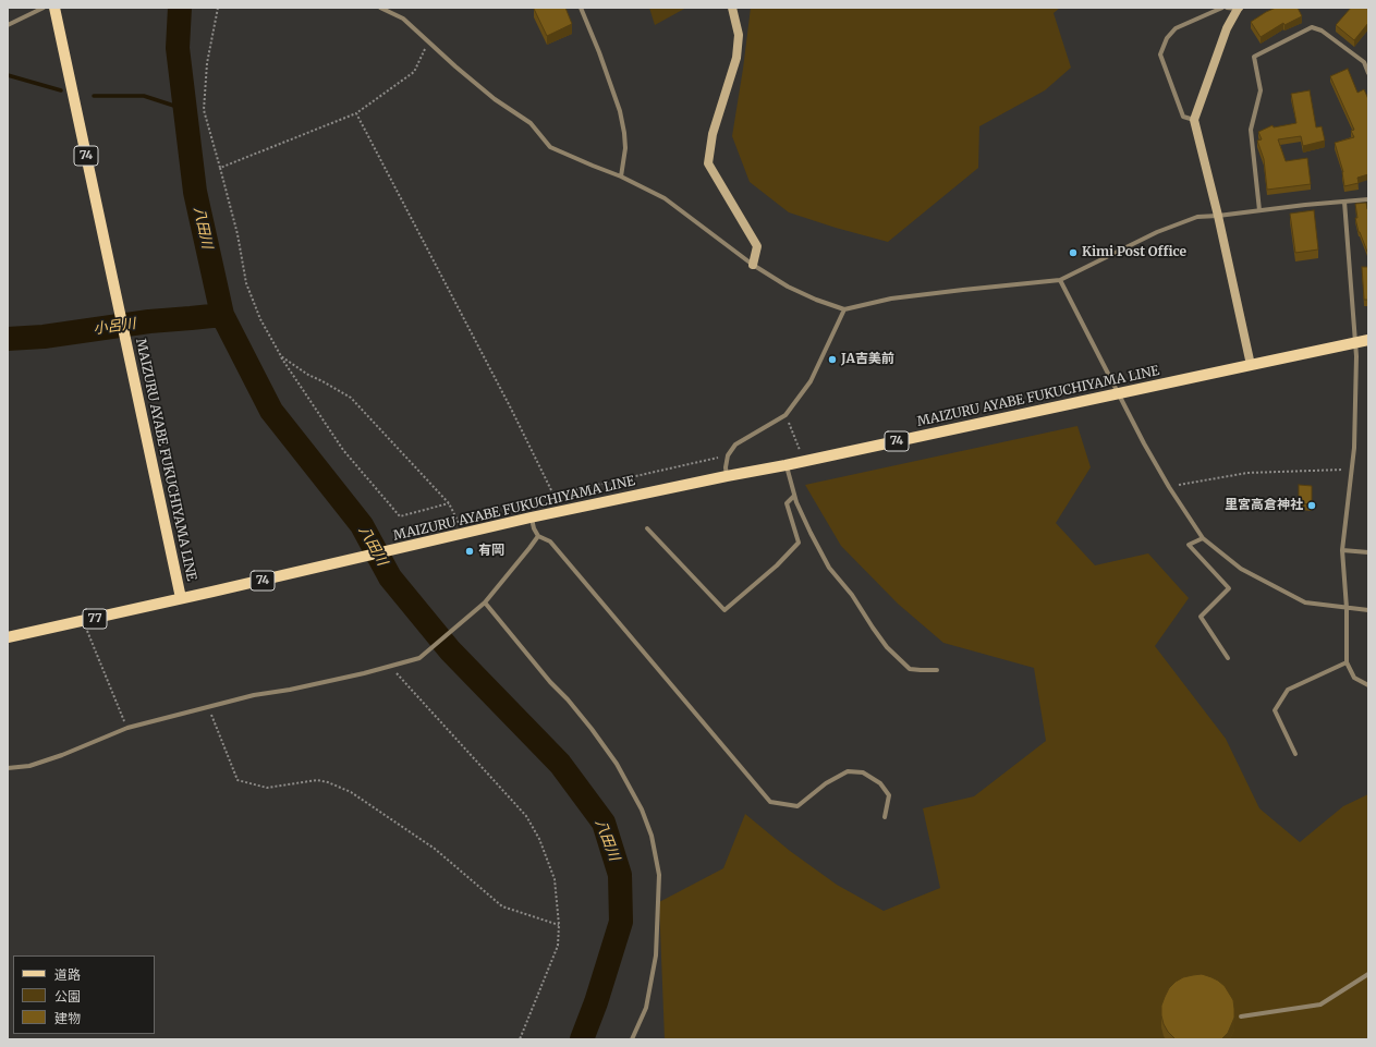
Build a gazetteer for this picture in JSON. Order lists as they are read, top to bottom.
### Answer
{
  "streets": {
    "main road": ["74", "MAIZURU AYABE FUKUCHIYAMA LINE", "77"]
  },
  "crossings": [
    ["MAIZURU AYABE FUKUCHIYAMA LINE", "77"]
  ],
  "water": ["八田川", "小呂川"],
  "places": [
    "Kimi Post Office",
    "JA吉美前",
    "里宮高倉神社",
    "有岡"
  ],
  "legend": ["道路", "公園", "建物"]
}
